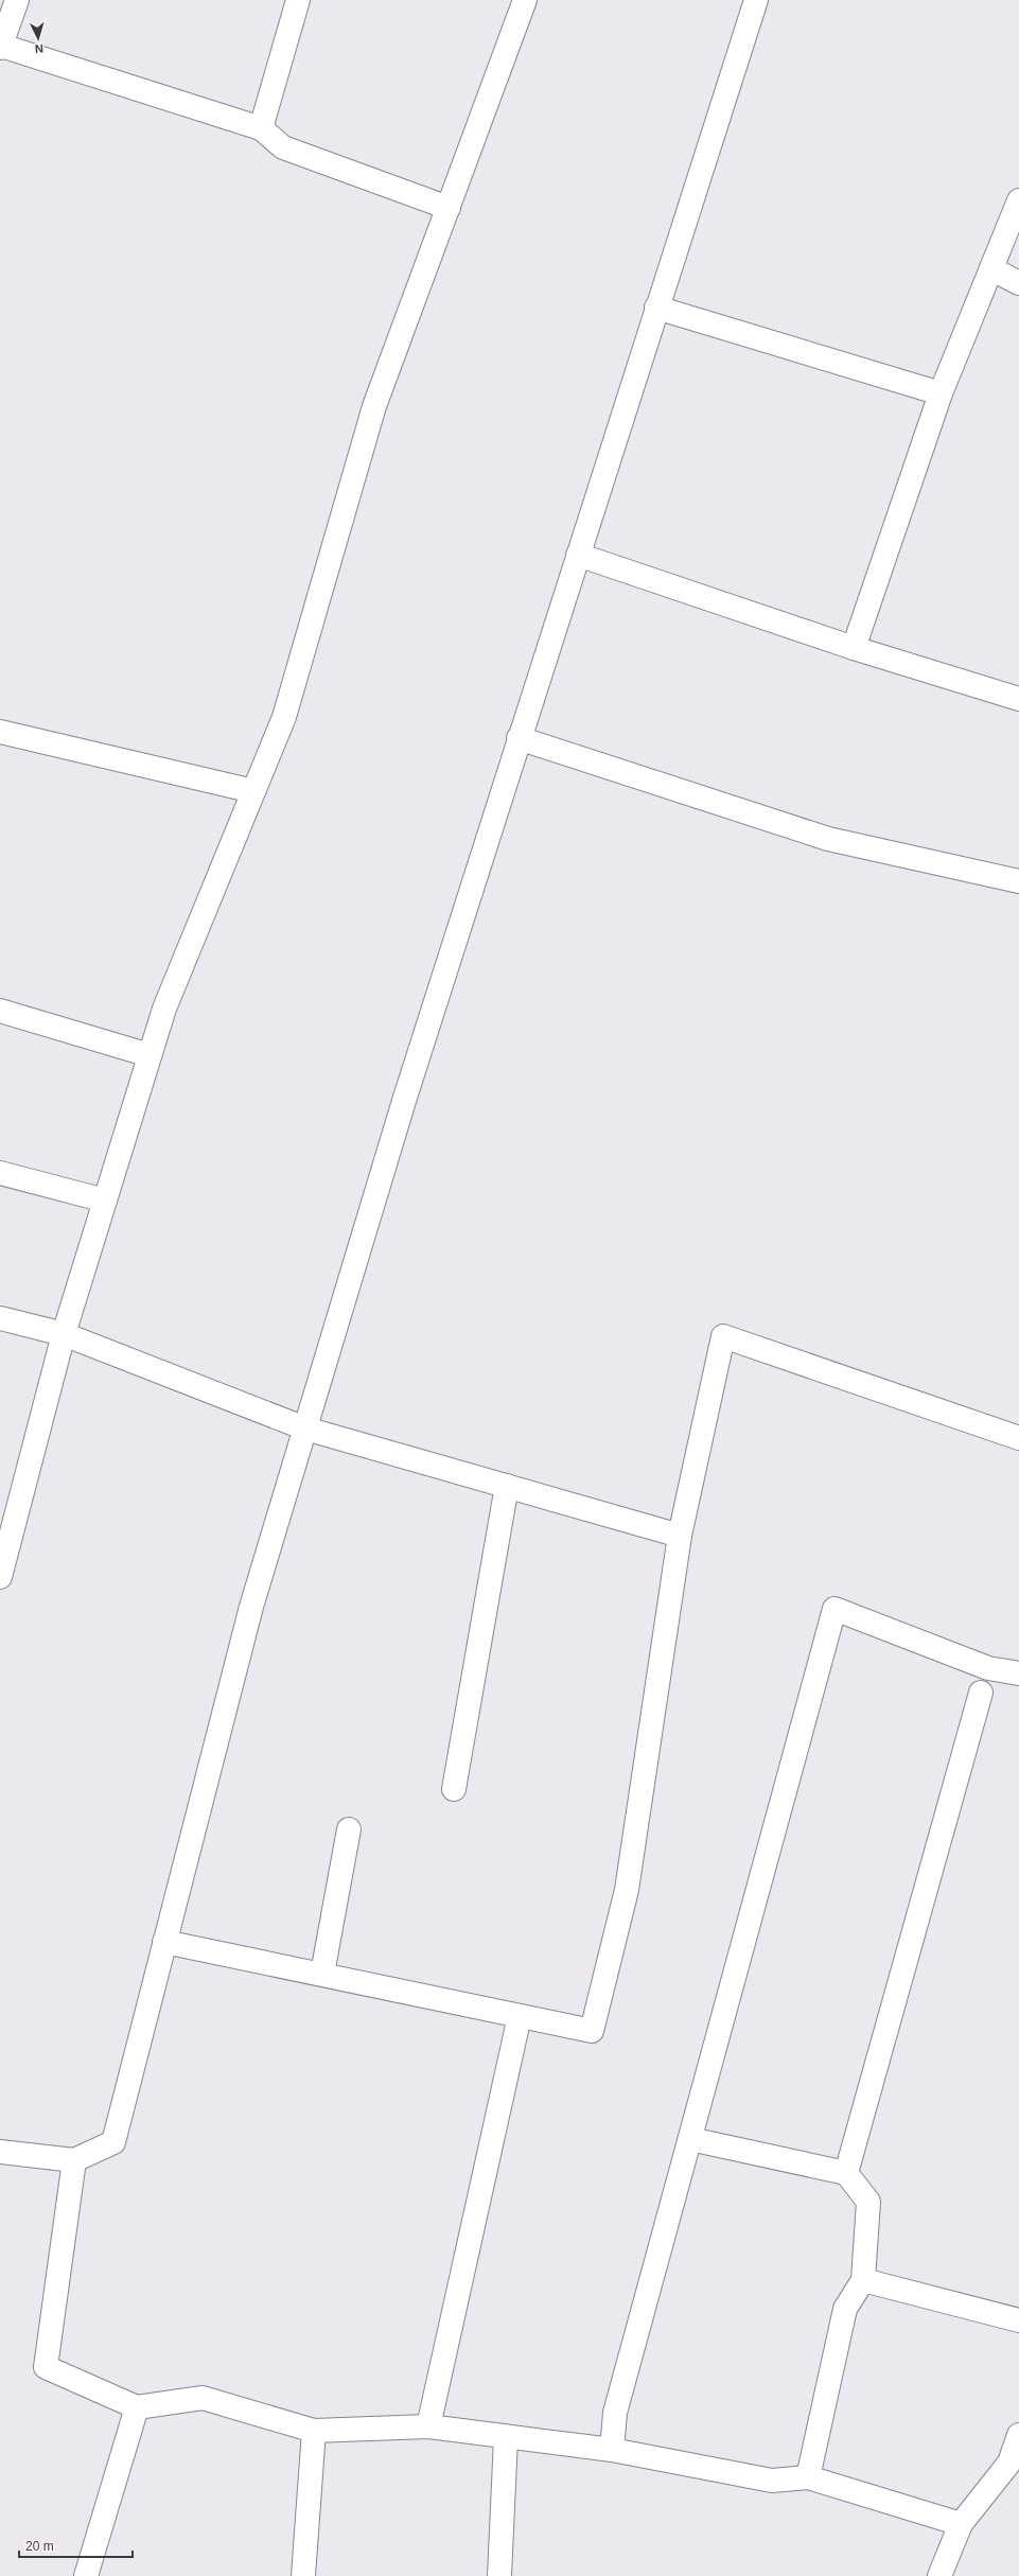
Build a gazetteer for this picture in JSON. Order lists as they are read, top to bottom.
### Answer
{
  "scale_bar": "20 m",
  "north": "bottom"
}
